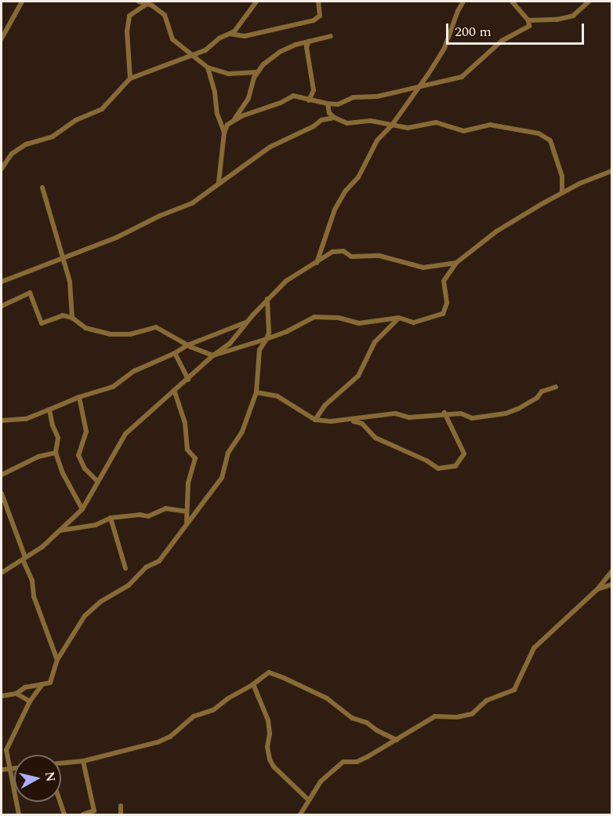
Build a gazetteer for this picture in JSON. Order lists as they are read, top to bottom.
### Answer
{
  "scale_bar": "200 m",
  "north": "right"
}
